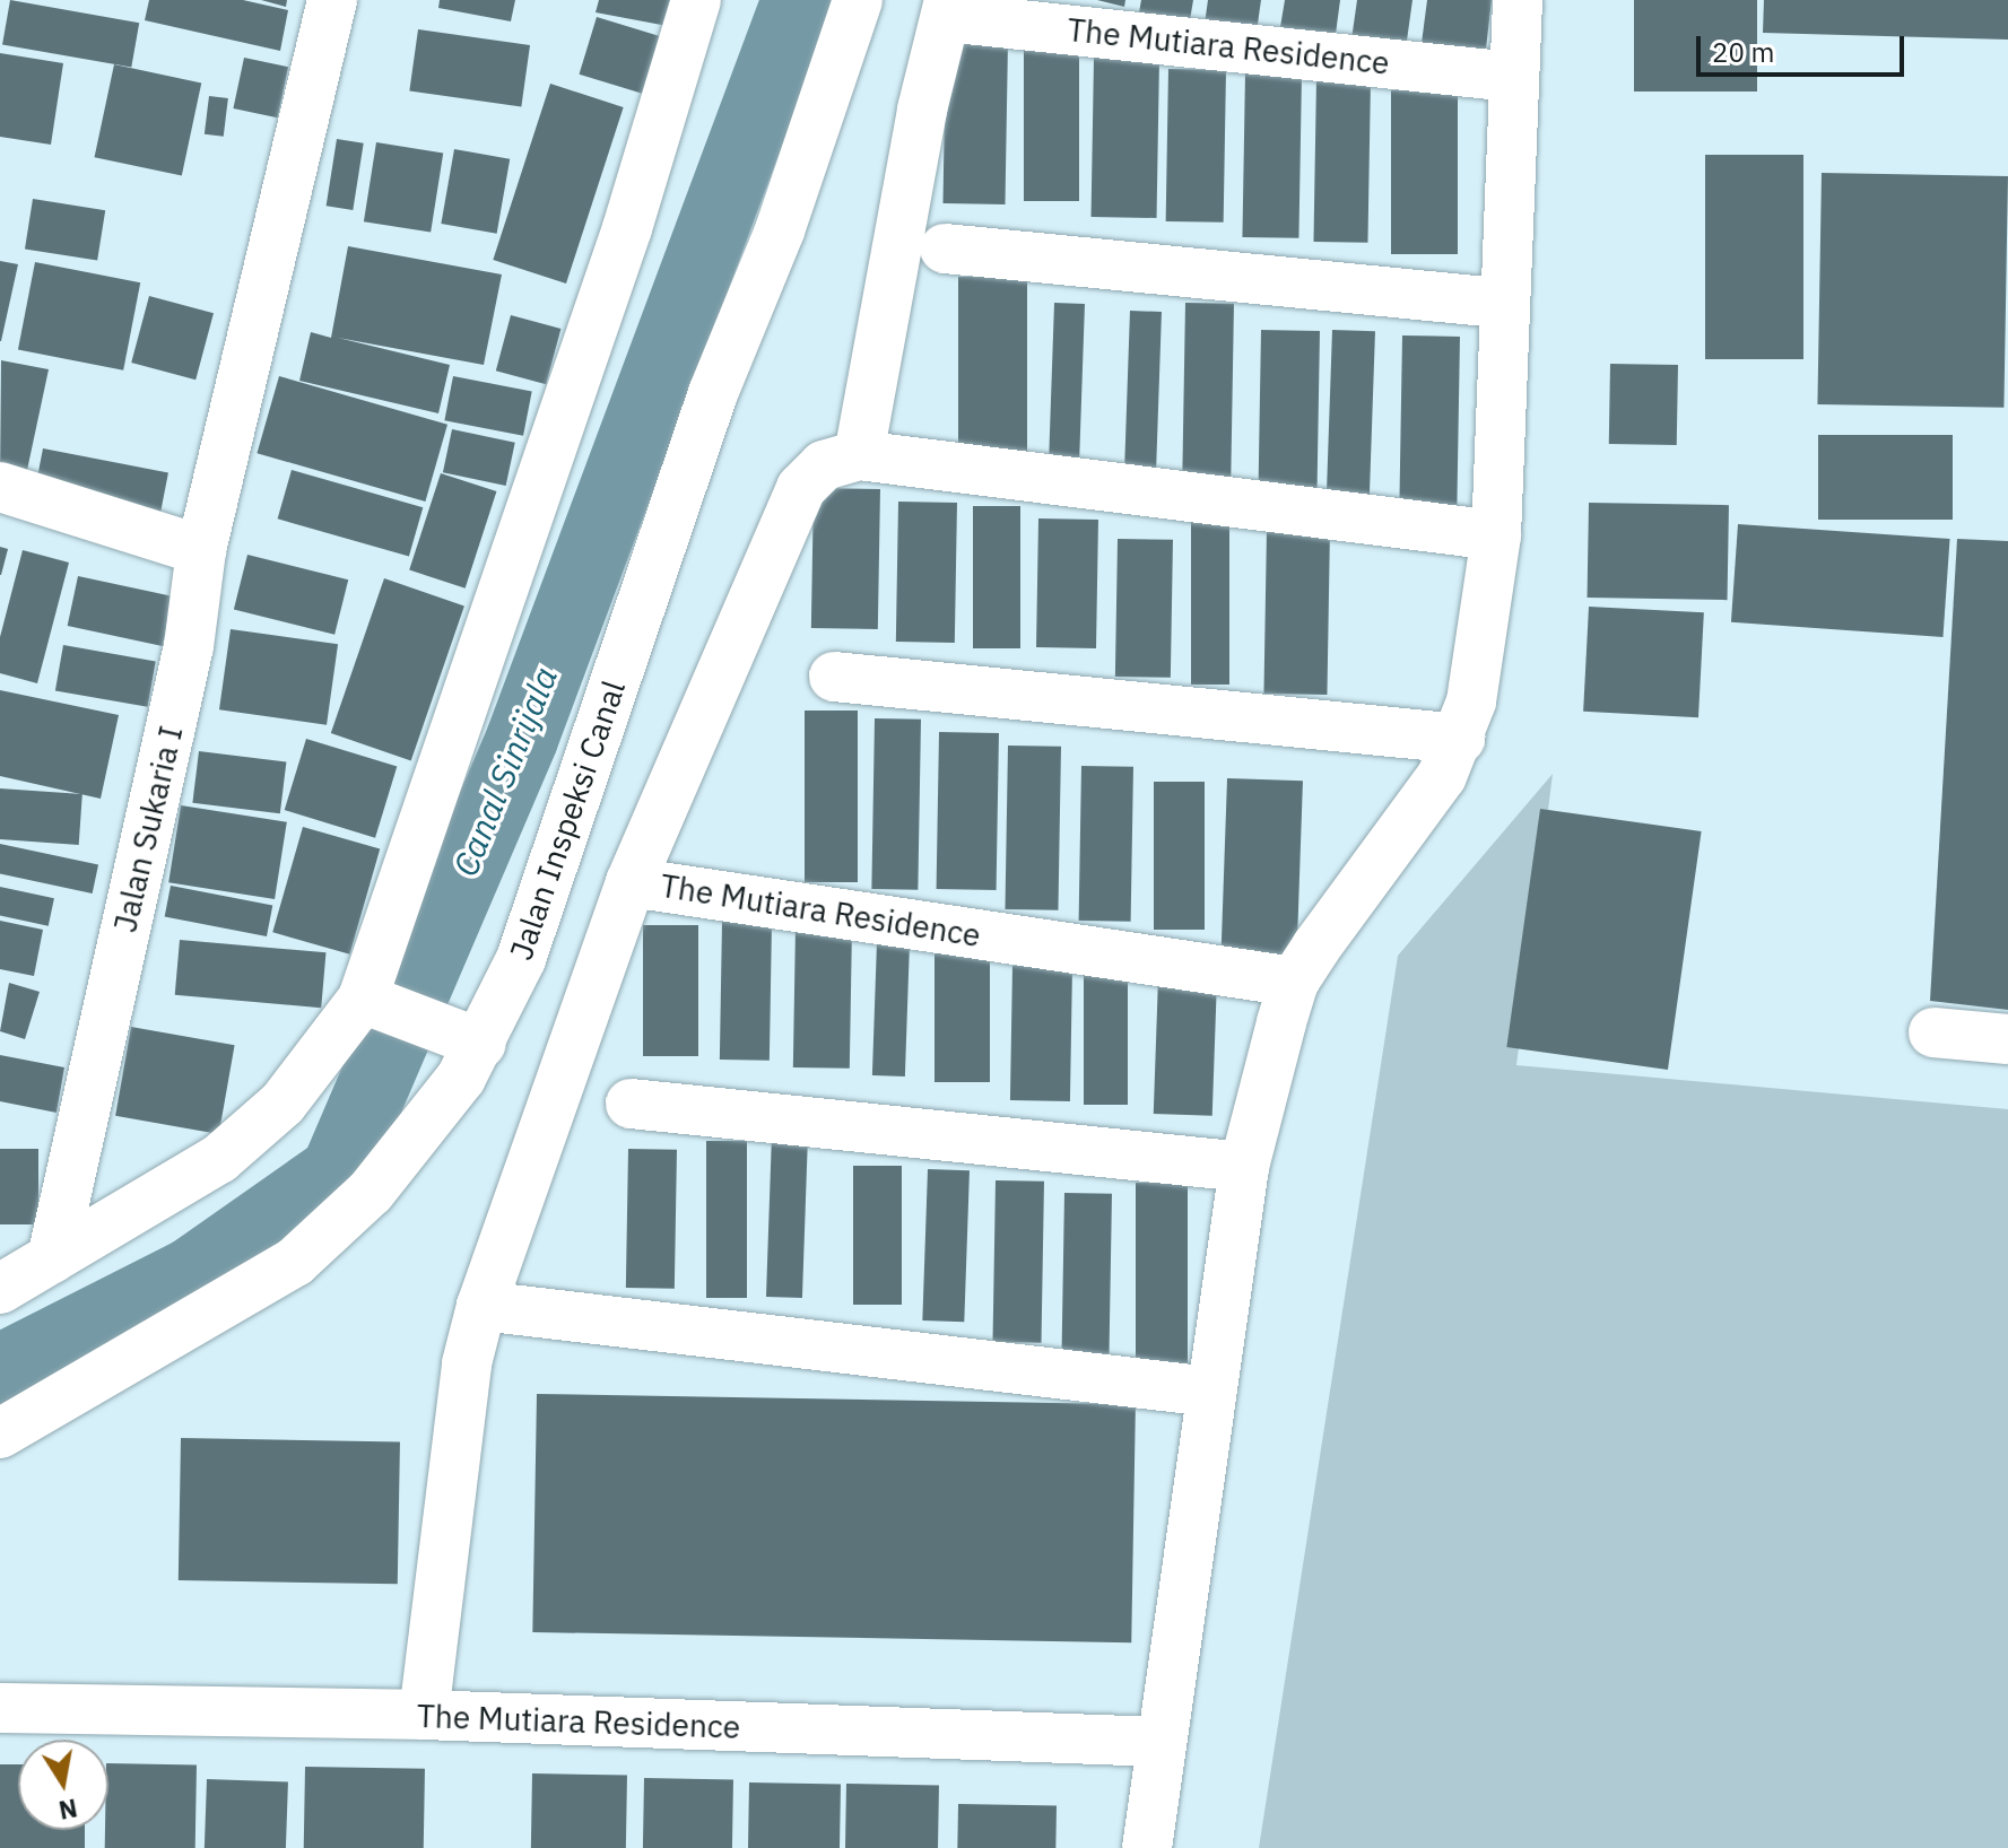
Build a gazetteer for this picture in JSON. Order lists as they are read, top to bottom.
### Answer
{
  "streets": {
    "street": ["The Mutiara Residence", "Jalan Inspeksi Canal", "Jalan Sukaria I"]
  },
  "water": ["Canal Sinrijala"],
  "scale_bar": "20 m",
  "north": "bottom"
}
